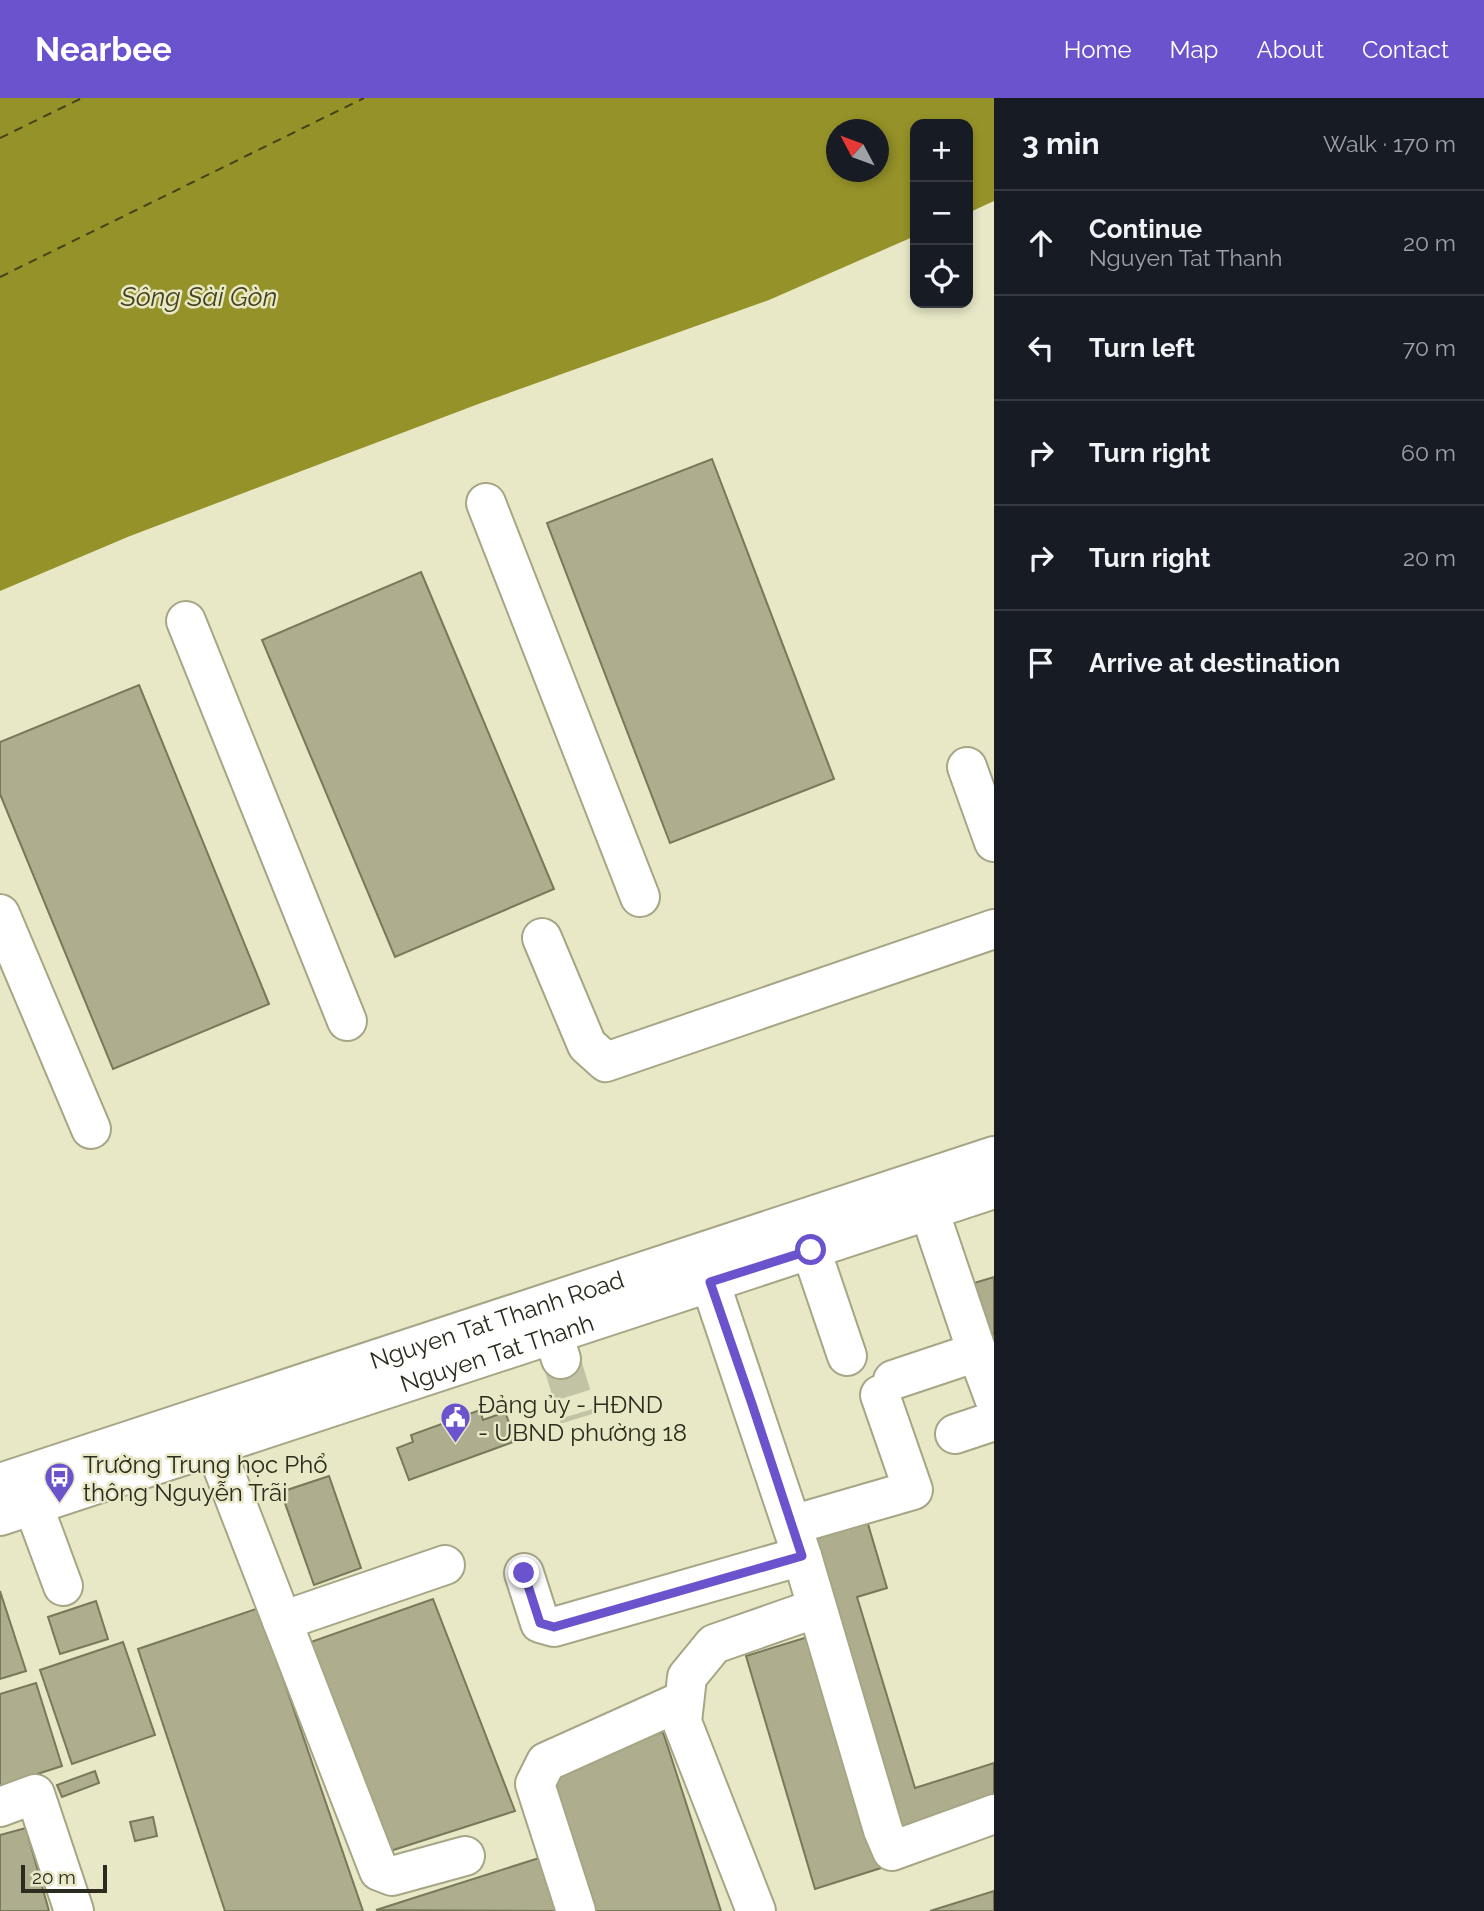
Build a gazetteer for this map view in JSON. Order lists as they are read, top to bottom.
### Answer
{
  "streets": {
    "main road": ["Nguyen Tat Thanh Road", "Nguyen Tat Thanh"]
  },
  "water": ["Sông Sài Gòn"],
  "places": {
    "public building": ["Đảng ủy - HĐND - UBND phường 18"],
    "bus stop": ["Trường Trung học Phổ thông Nguyễn Trãi"]
  },
  "scale_bar": "20 m",
  "north": "top left",
  "page": {
    "header": "Nearbee",
    "nav": [
      "Home",
      "Map",
      "About",
      "Contact"
    ],
    "heading": ["3 min", "Walk · 170 m"],
    "map_buttons": ["+", "−"],
    "list": [
      ["Continue", "Nguyen Tat Thanh", "20 m"],
      ["Turn left", "70 m"],
      ["Turn right", "60 m"],
      ["Turn right", "20 m"],
      "Arrive at destination"
    ],
    "scale": "20 m"
  }
}
